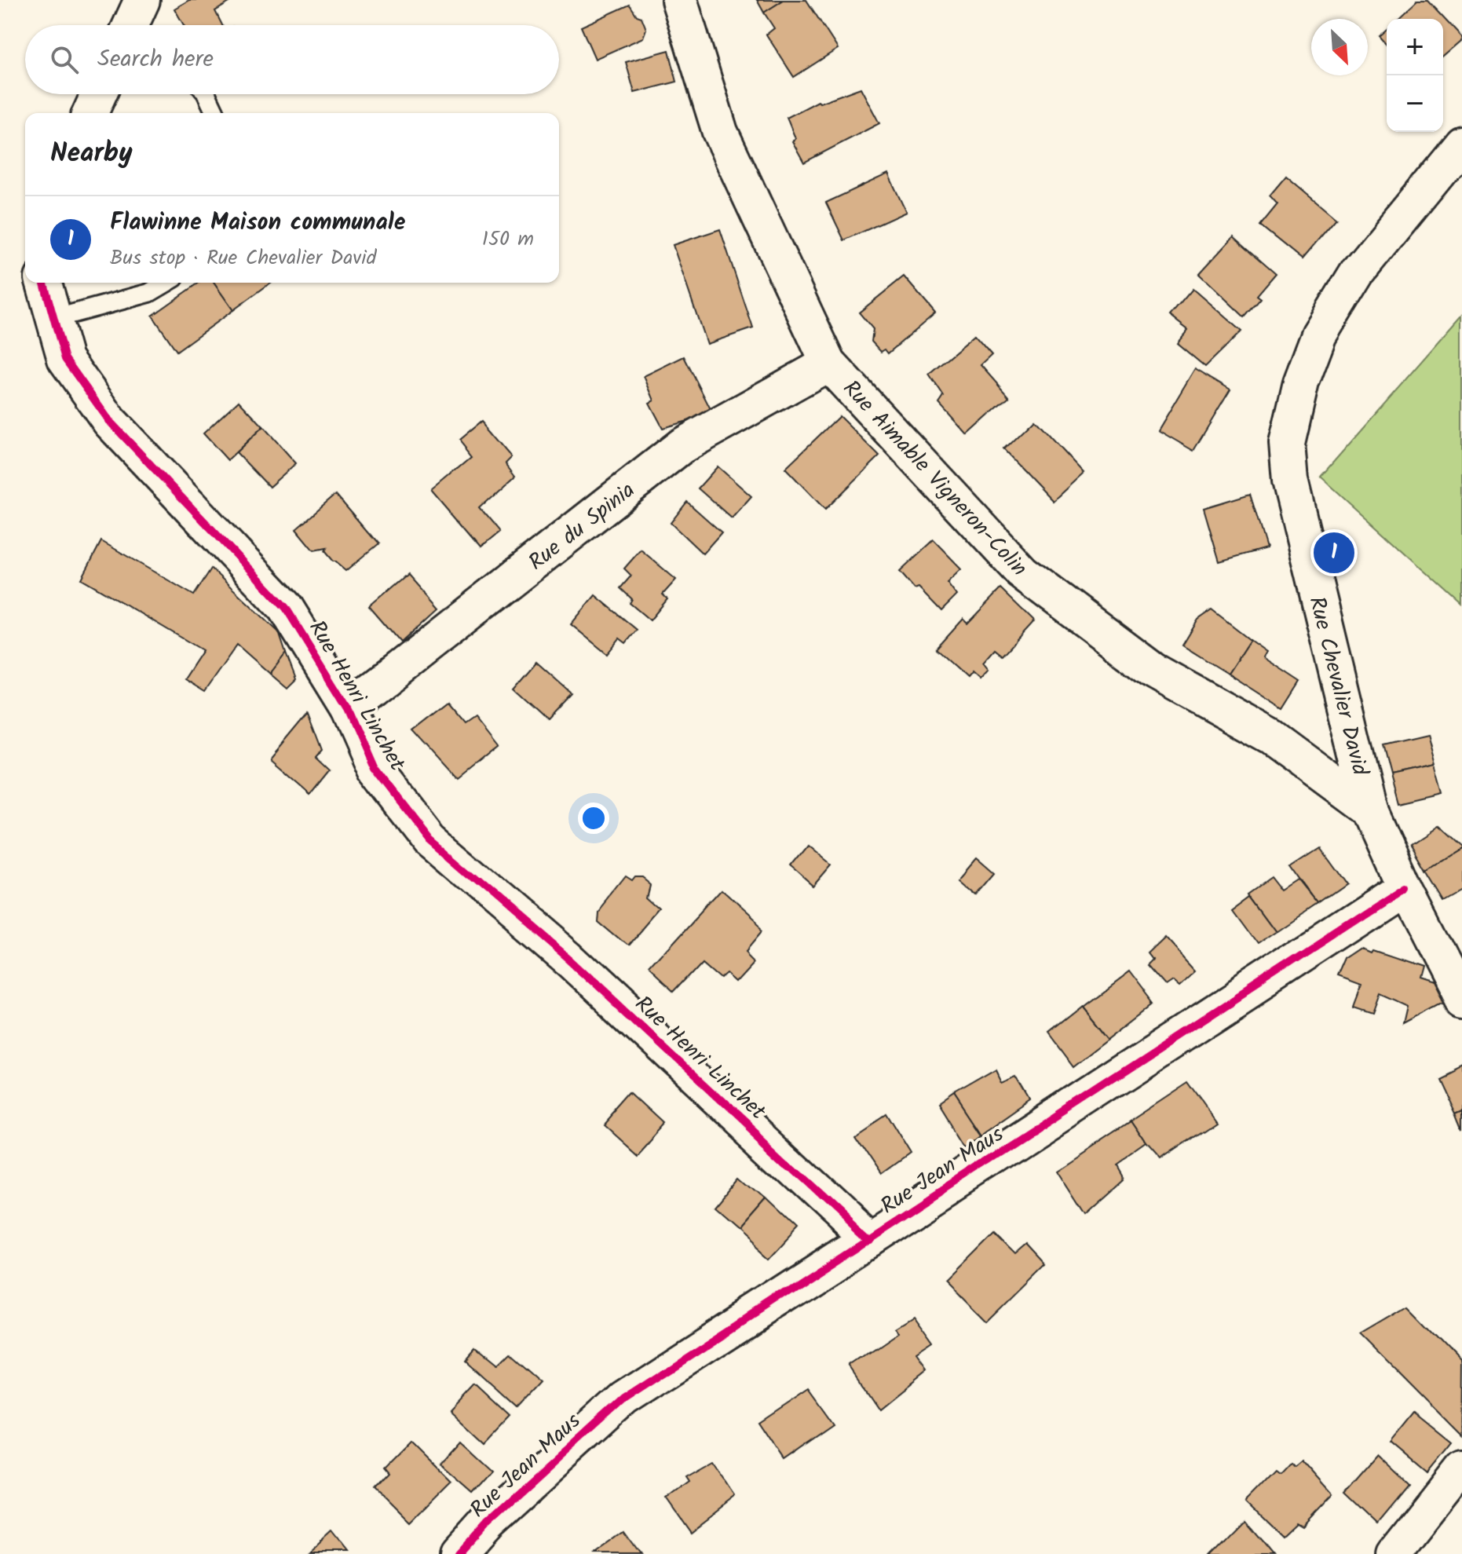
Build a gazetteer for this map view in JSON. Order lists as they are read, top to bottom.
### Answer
{
  "streets": {
    "street": [
      "Rue Aimable Vigneron-Colin",
      "Rue du Spinia",
      "Rue Chevalier David",
      "Rue Henri Linchet",
      "Rue Jean Maus"
    ]
  },
  "crossings": [
    ["Rue Aimable Vigneron-Colin", "Rue du Spinia"],
    ["Rue Aimable Vigneron-Colin", "Rue Chevalier David"],
    ["Rue du Spinia", "Rue Henri Linchet"],
    ["Rue Chevalier David", "Rue Jean Maus"],
    ["Rue Henri Linchet", "Rue Jean Maus"]
  ],
  "north": "bottom right",
  "page": {
    "map_buttons": ["+", "−"],
    "search": "Search here",
    "heading": "Nearby",
    "list": [
      {
        "mark": "1",
        "name": "Flawinne Maison communale",
        "note": "Bus stop · Rue Chevalier David",
        "value": "150 m"
      }
    ],
    "pins": "1"
  }
}
